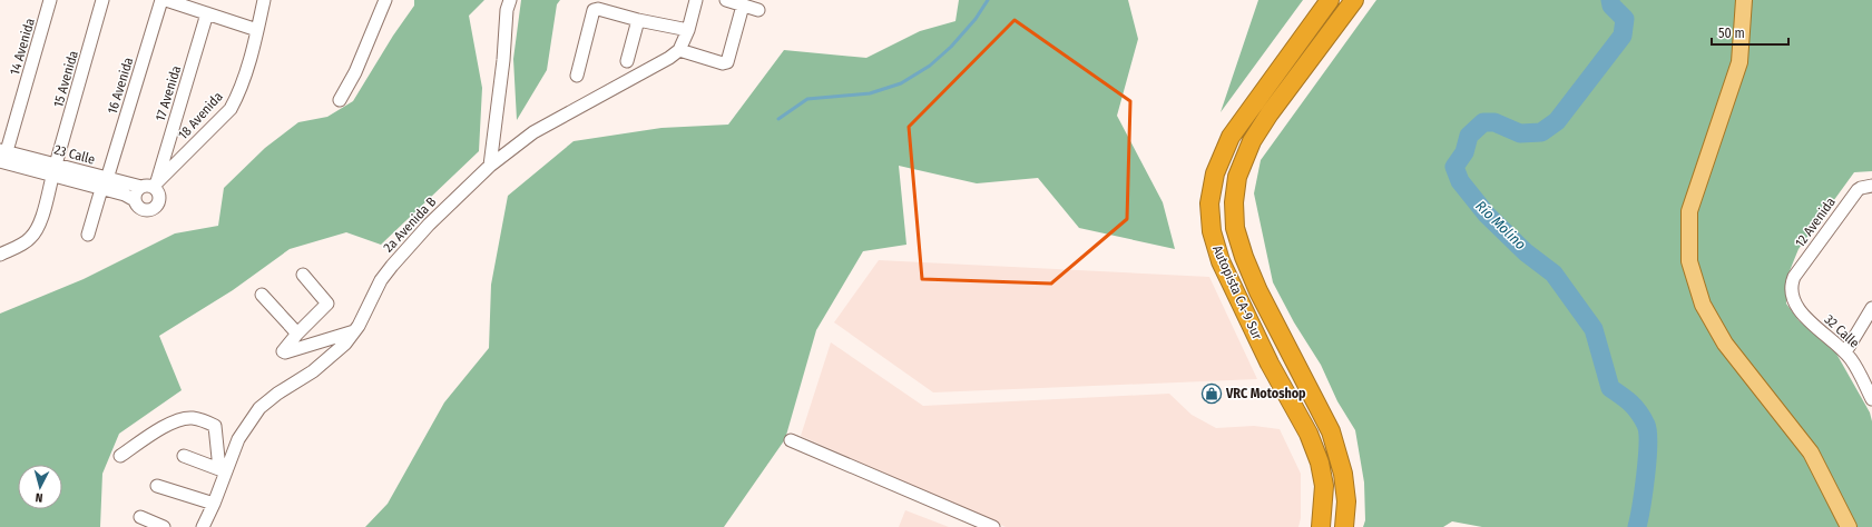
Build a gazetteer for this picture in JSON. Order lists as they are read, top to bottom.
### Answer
{
  "streets": {
    "highway": ["Autopista CA-9 Sur"],
    "street": [
      "14 Avenida",
      "15 Avenida",
      "16 Avenida",
      "17 Avenida",
      "18 Avenida",
      "23 Calle",
      "12 Avenida",
      "2a Avenida B",
      "32 Calle"
    ]
  },
  "crossings": [
    ["14 Avenida", "23 Calle"],
    ["15 Avenida", "23 Calle"],
    ["16 Avenida", "23 Calle"],
    ["17 Avenida", "18 Avenida"],
    ["17 Avenida", "23 Calle"],
    ["18 Avenida", "23 Calle"],
    ["12 Avenida", "32 Calle"]
  ],
  "water": ["Río Molino"],
  "places": {
    "shop": ["VRC Motoshop"]
  },
  "scale_bar": "50 m",
  "north": "bottom"
}
